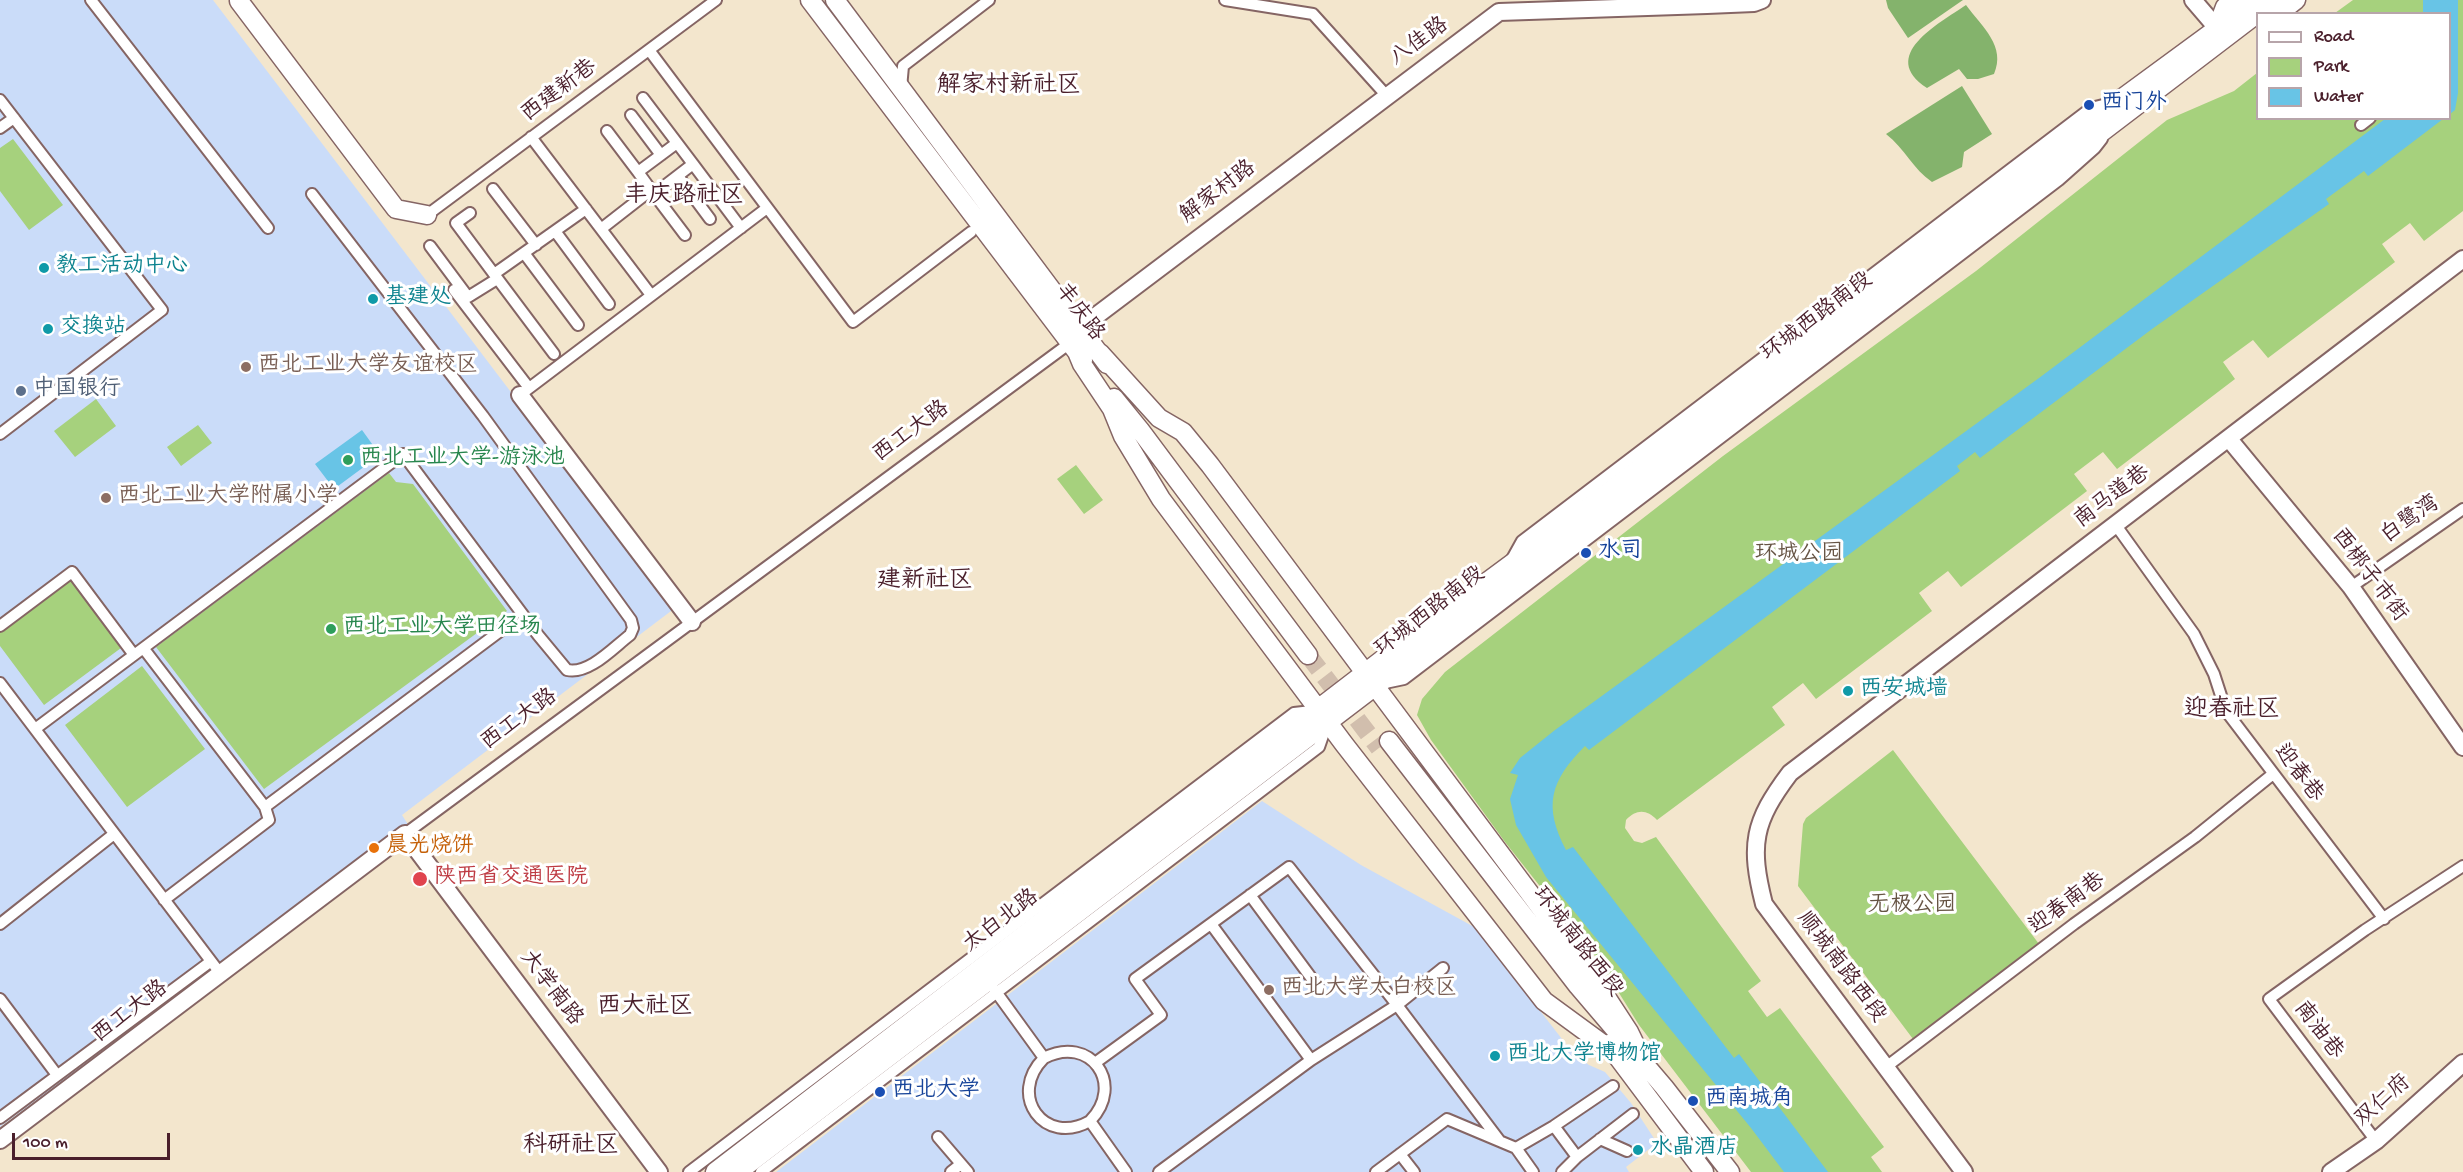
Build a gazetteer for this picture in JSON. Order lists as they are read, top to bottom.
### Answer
{
  "streets": {
    "main road": [
      "丰庆路",
      "环城西路南段",
      "太白北路",
      "环城南路西段"
    ],
    "street": [
      "八佳路",
      "西建新巷",
      "解家村路",
      "西工大路",
      "南马道巷",
      "白鹭湾",
      "西梆子市街",
      "迎春巷",
      "迎春南巷",
      "顺城南路西段",
      "大学南路",
      "南油巷",
      "双仁府"
    ]
  },
  "crossings": [
    ["八佳路", "解家村路"],
    ["解家村路", "丰庆路"],
    ["丰庆路", "西工大路"],
    ["环城西路南段", "太白北路"],
    ["西工大路", "大学南路"],
    ["南马道巷", "西梆子市街"],
    ["南马道巷", "迎春巷"],
    ["南马道巷", "顺城南路西段"],
    ["白鹭湾", "西梆子市街"],
    ["迎春巷", "迎春南巷"],
    ["迎春巷", "南油巷"],
    ["迎春南巷", "顺城南路西段"],
    ["南油巷", "双仁府"]
  ],
  "districts": [
    "解家村新社区",
    "丰庆路社区",
    "建新社区",
    "迎春社区",
    "西大社区",
    "科研社区"
  ],
  "parks": ["环城公园", "无极公园"],
  "places": [
    "西门外",
    "教工活动中心",
    "基建处",
    "交换站",
    "西北工业大学友谊校区",
    "中国银行",
    "西北工业大学-游泳池",
    "西北工业大学附属小学",
    "水司",
    "西北工业大学田径场",
    "西安城墙",
    "晨光烧饼",
    "陕西省交通医院",
    "西北大学太白校区",
    "西北大学博物馆",
    "西北大学",
    "西南城角",
    "水晶酒店"
  ],
  "legend": ["Road", "Park", "Water"],
  "scale_bar": "100 m"
}
